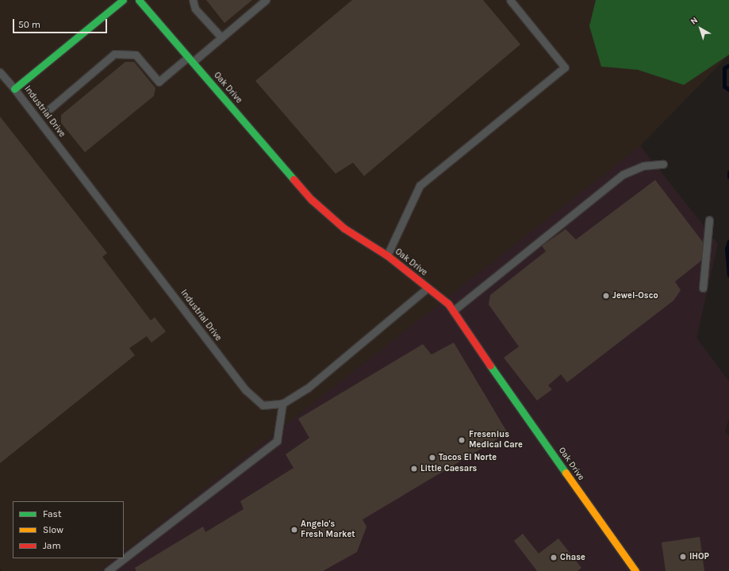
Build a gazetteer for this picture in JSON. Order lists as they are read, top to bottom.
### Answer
{
  "streets": {
    "street": ["Oak Drive"],
    "lane": ["Industrial Drive"]
  },
  "crossings": [
    ["Oak Drive", "Industrial Drive"]
  ],
  "places": [
    "Jewel-Osco",
    "Fresenius Medical Care",
    "Tacos El Norte",
    "Little Caesars",
    "Angelo's Fresh Market",
    "IHOP",
    "Chase"
  ],
  "legend": ["Fast", "Slow", "Jam"],
  "scale_bar": "50 m",
  "north": "top left"
}
